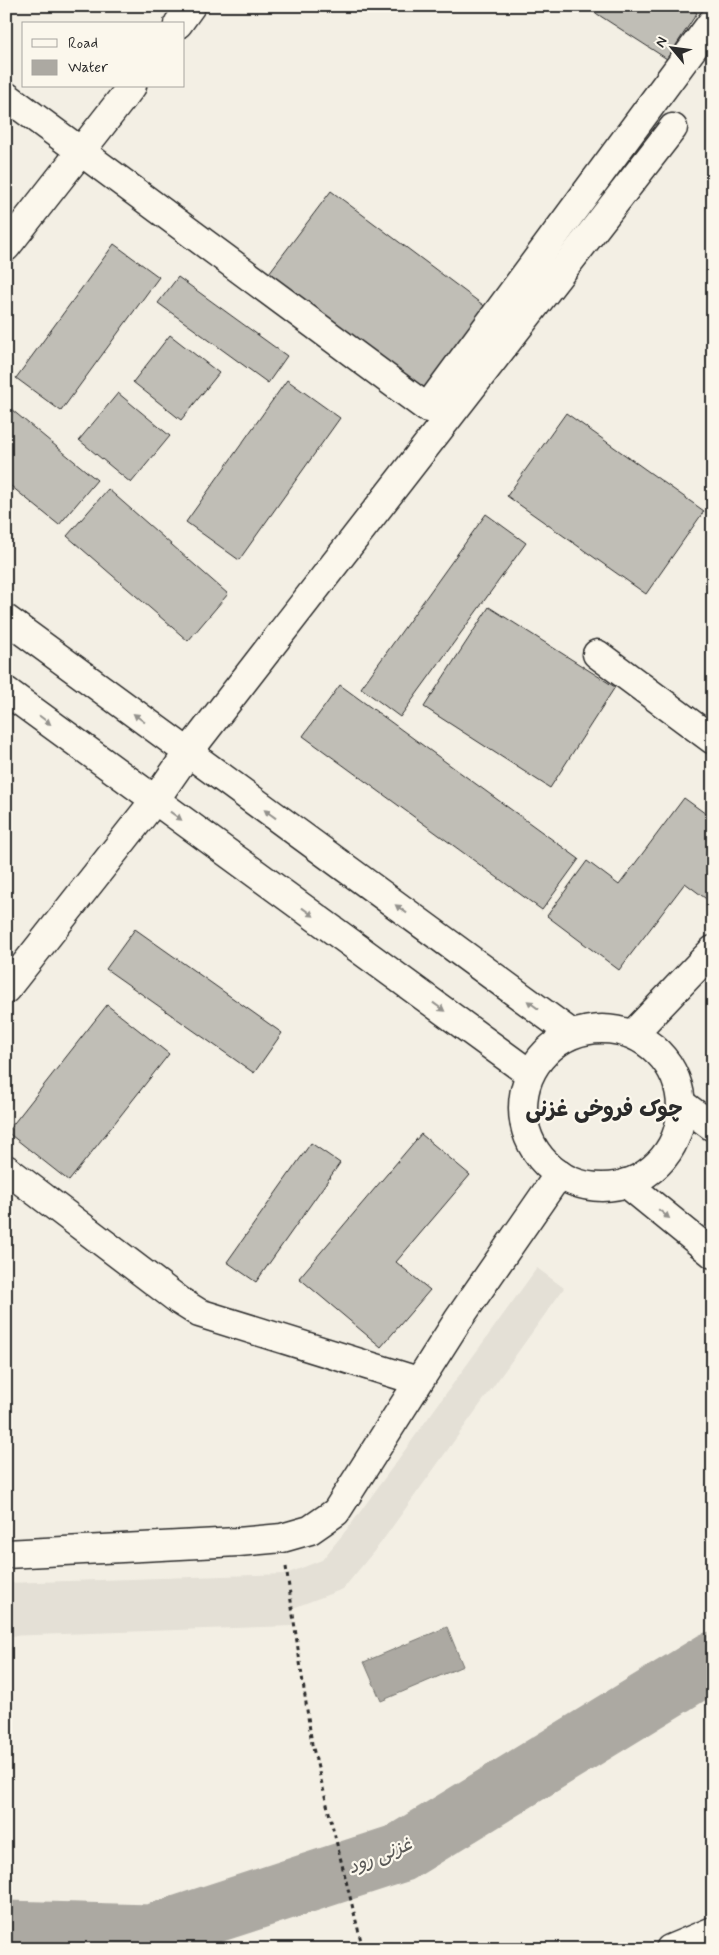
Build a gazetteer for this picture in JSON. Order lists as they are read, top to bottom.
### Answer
{
  "districts": ["چوک فروخی غزنی"],
  "water": ["غزنی رود"],
  "legend": ["Road", "Water"],
  "north": "top left"
}
